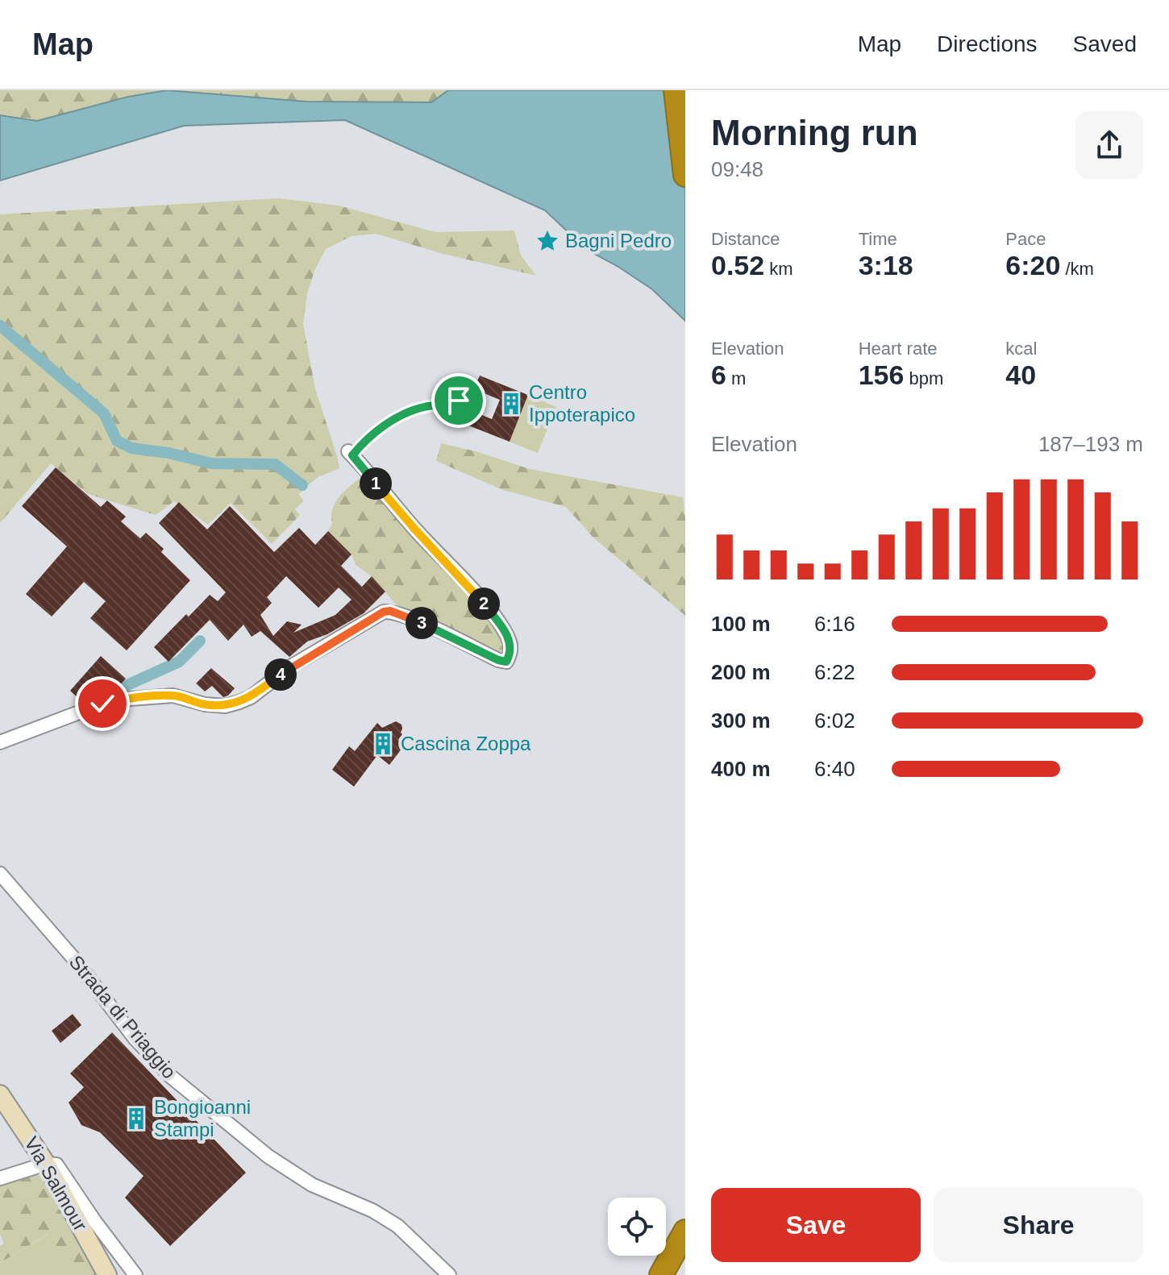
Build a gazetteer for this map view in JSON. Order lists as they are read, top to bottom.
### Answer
{
  "streets": {
    "main road": ["Via Salmour"],
    "street": ["Strada di Priaggio"]
  },
  "places": {
    "place": ["Bagni Pedro"],
    "building": ["Centro Ippoterapico", "Cascina Zoppa", "Bongioanni Stampi"]
  },
  "page": {
    "header": "Map",
    "nav": ["Map", "Directions", "Saved"],
    "heading": ["Morning run", "09:48"],
    "stats": [
      ["Distance", "0.52 km"],
      ["Time", "3:18"],
      ["Pace", "6:20 /km"],
      ["Elevation", "6 m"],
      ["Heart rate", "156 bpm"],
      ["kcal", "40"]
    ],
    "chart": ["Elevation", "187–193 m"],
    "pins": [
      "1",
      "2",
      "3",
      "4"
    ],
    "list": [
      {
        "name": "100 m",
        "note": "6:16"
      },
      {
        "name": "200 m",
        "note": "6:22"
      },
      {
        "name": "300 m",
        "note": "6:02"
      },
      {
        "name": "400 m",
        "note": "6:40"
      }
    ],
    "buttons": ["Save", "Share"]
  }
}
